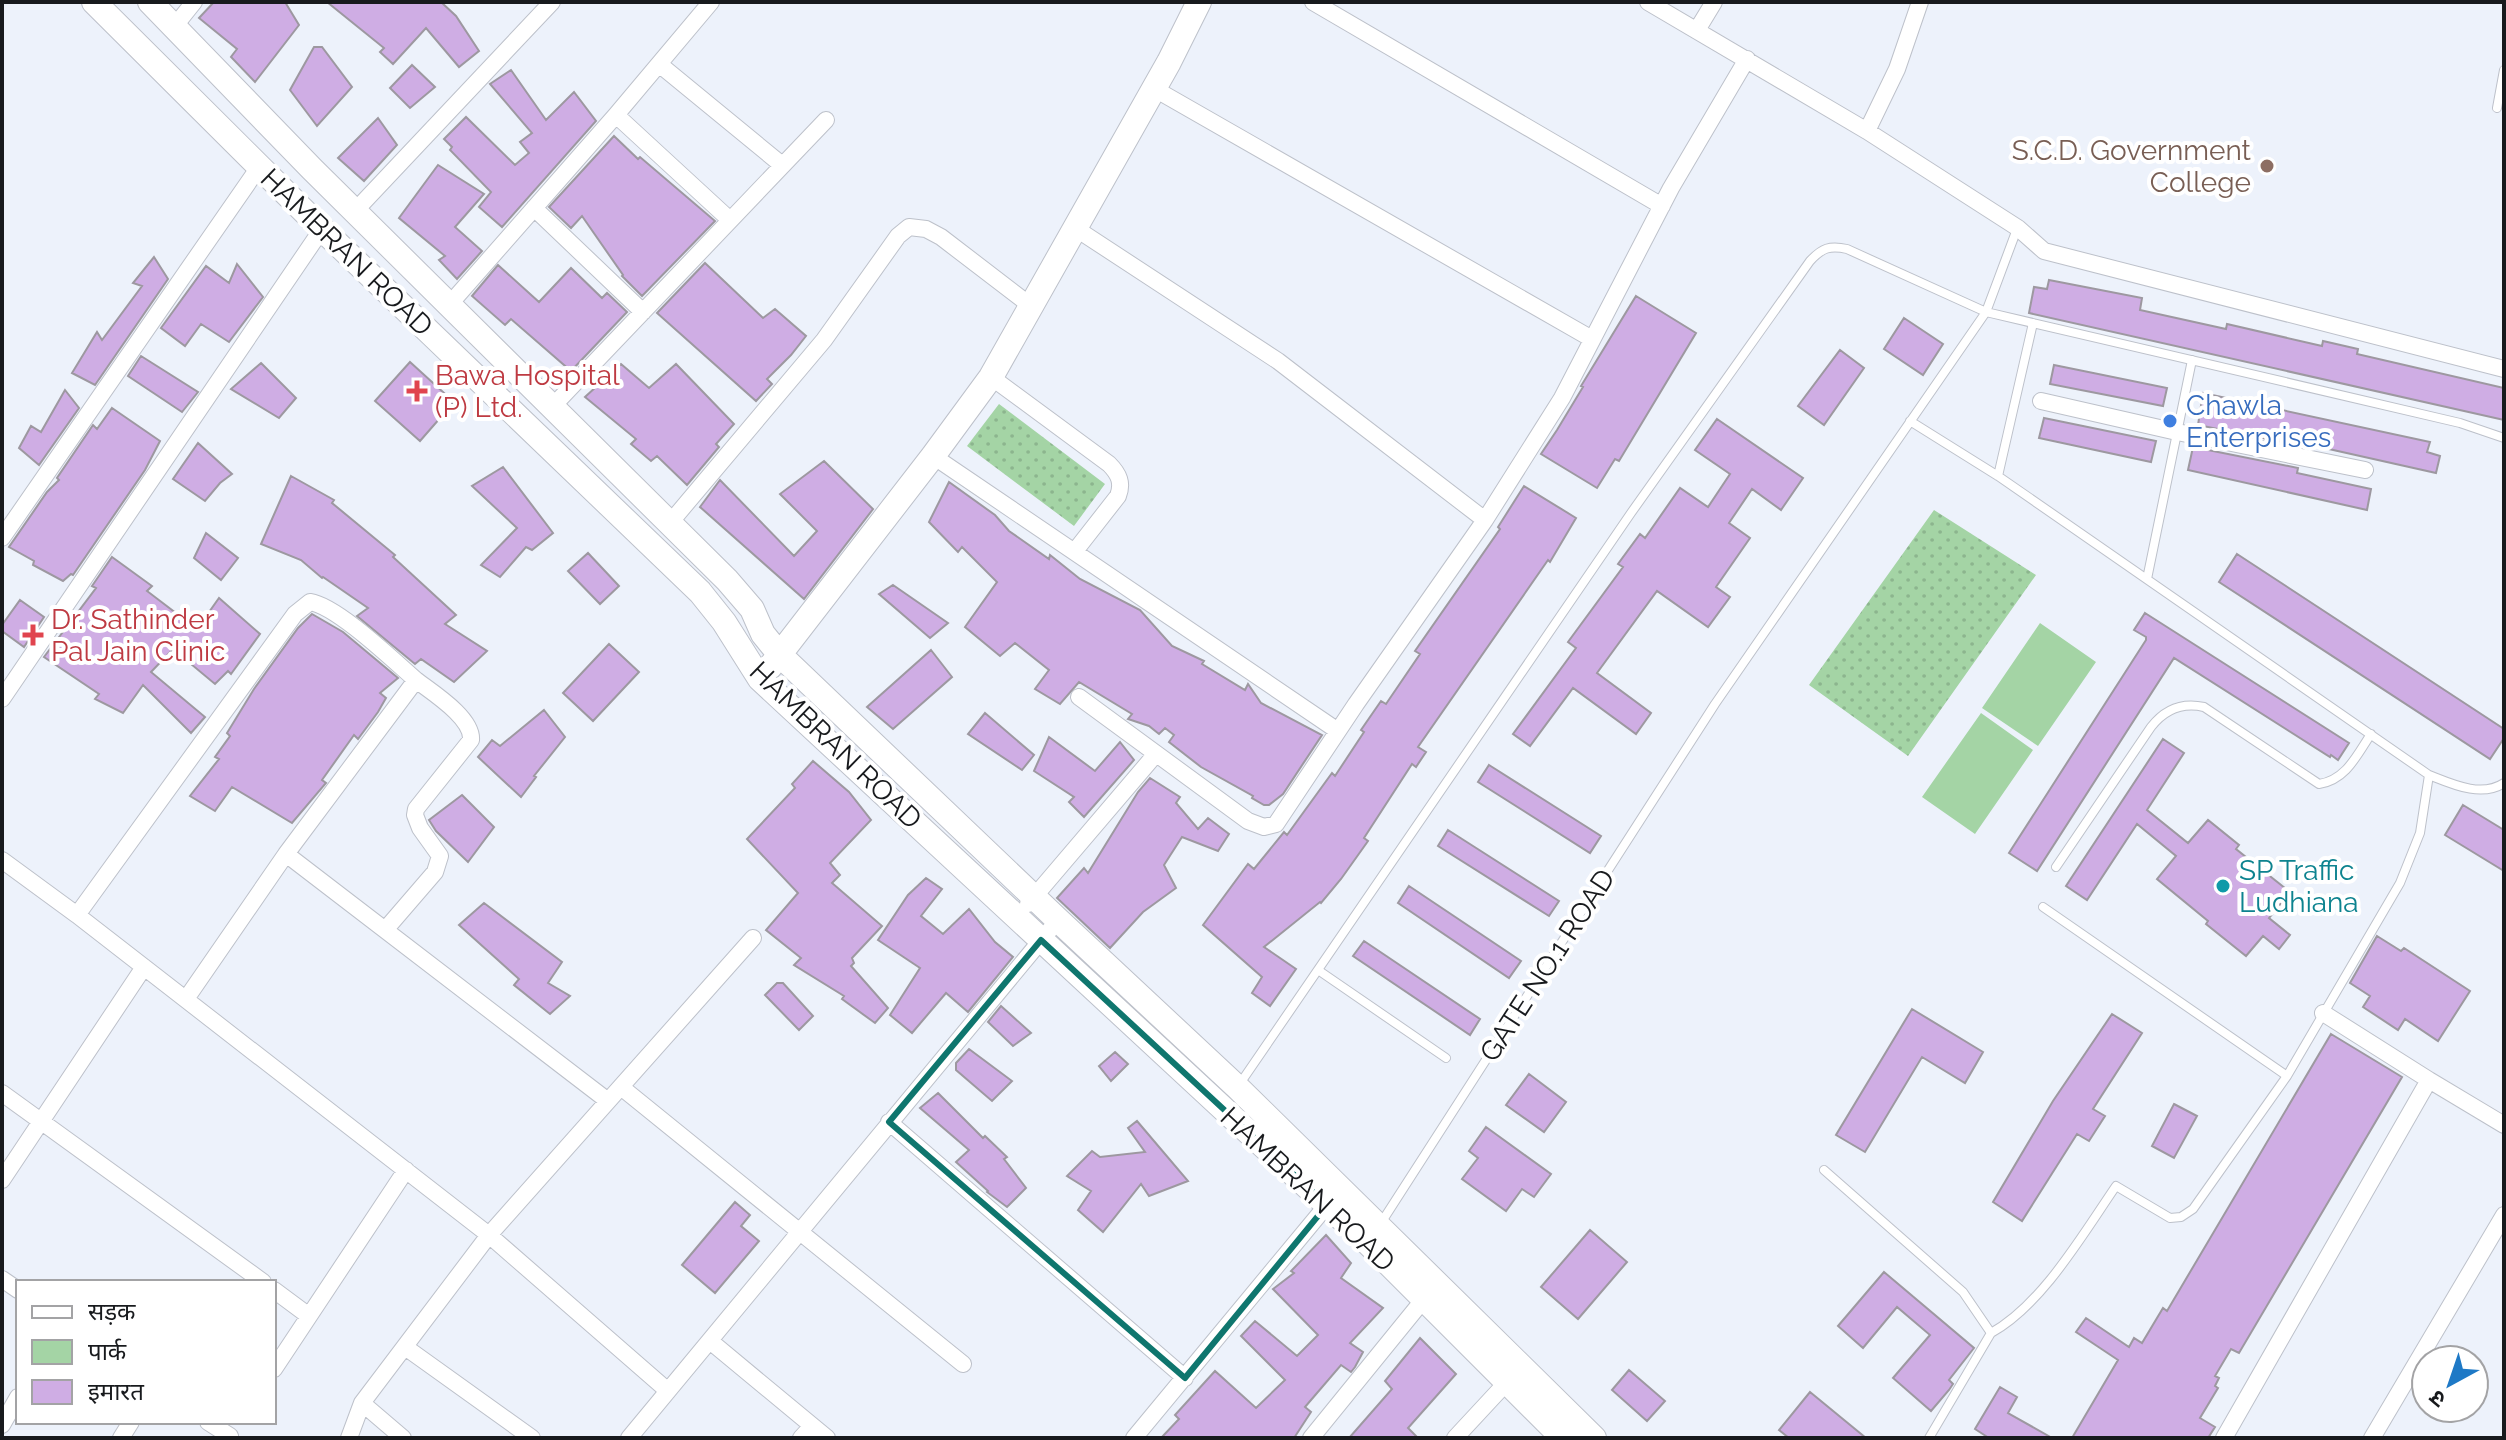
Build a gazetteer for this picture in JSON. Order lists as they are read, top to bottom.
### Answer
{
  "streets": {
    "main road": ["HAMBRAN ROAD"],
    "lane": ["GATE NO.1 ROAD"]
  },
  "crossings": [
    ["HAMBRAN ROAD", "GATE NO.1 ROAD"]
  ],
  "places": {
    "other": ["S.C.D. Government College", "Chawla Enterprises", "SP Traffic Ludhiana"],
    "health": ["Bawa Hospital (P) Ltd.", "Dr. Sathinder Pal Jain Clinic"]
  },
  "legend": ["सड़क", "पार्क", "इमारत"],
  "north": "bottom left"
}
